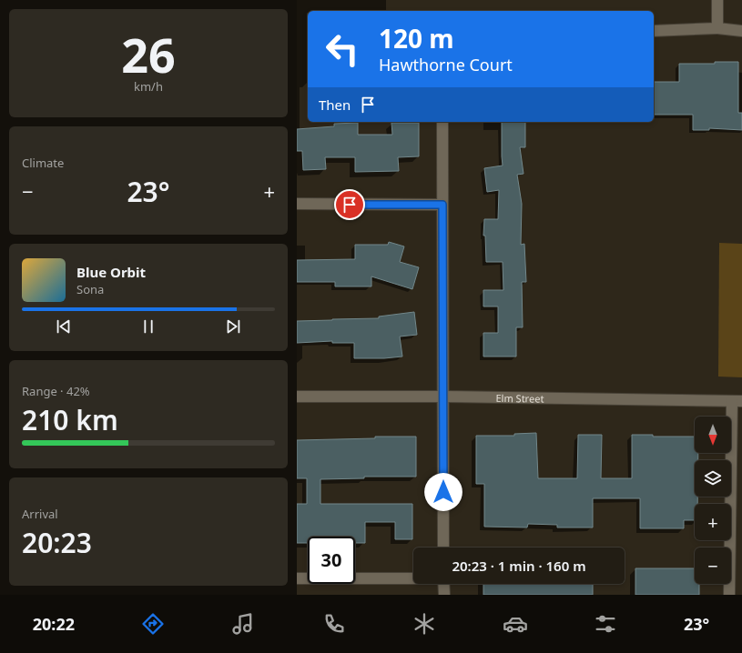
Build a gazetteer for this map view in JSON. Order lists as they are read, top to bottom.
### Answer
{
  "streets": {
    "street": ["Elm Street"]
  },
  "north": "bottom",
  "page": {
    "tile": [
      ["26", "km/h"],
      "Climate",
      ["Range · 42%", "210 km"],
      ["Arrival", "20:23"]
    ],
    "turn": ["120 m", "Hawthorne Court"],
    "then": "Then",
    "heat": ["−", "23°", "+"],
    "song": ["Blue Orbit", "Sona"],
    "map_buttons": ["+", "−"],
    "limit": "30",
    "trip": "20:23 · 1 min · 160 m",
    "tabs": ["20:22", "23°"]
  }
}
